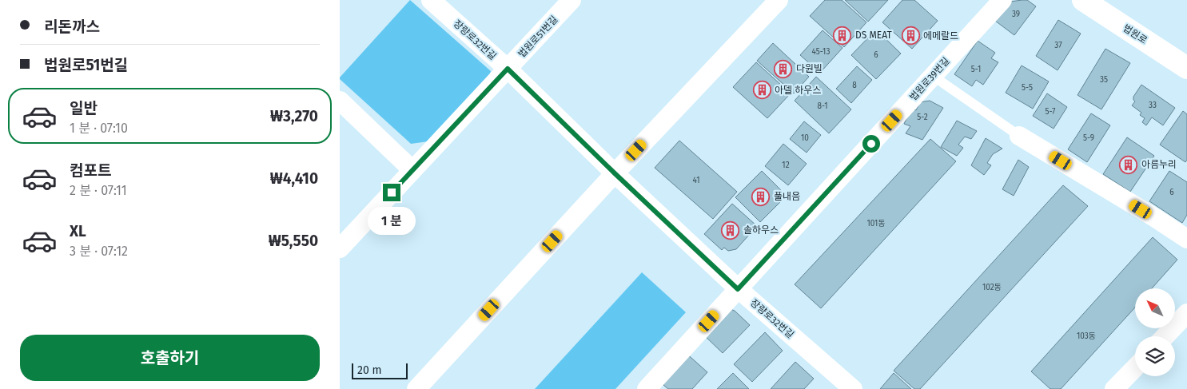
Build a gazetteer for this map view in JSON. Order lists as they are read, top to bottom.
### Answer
{
  "streets": {
    "main road": ["법원로"],
    "street": ["법원로51번길", "장량로32번길", "법원로39번길"]
  },
  "crossings": [
    ["법원로51번길", "장량로32번길"],
    ["장량로32번길", "법원로39번길"]
  ],
  "places": {
    "building": [
      "DS MEAT",
      "에메랄드",
      "다원빌",
      "아델 하우스",
      "아름누리",
      "풀내음",
      "솔하우스"
    ]
  },
  "house_numbers": [
    "39",
    "37",
    "45-13",
    "6",
    "5-1",
    "35",
    "8",
    "5-5",
    "33",
    "8-1",
    "5-7",
    "5-2",
    "10",
    "5-9",
    "12",
    "41",
    "6",
    "101동",
    "102동",
    "103동"
  ],
  "scale_bar": "20 m",
  "north": "top left",
  "page": {
    "banner": ["리돈까스", "법원로51번길"],
    "list": [
      {
        "name": "일반",
        "note": "1 분 · 07:10",
        "value": "₩3,270"
      },
      {
        "name": "컴포트",
        "note": "2 분 · 07:11",
        "value": "₩4,410"
      },
      {
        "name": "XL",
        "note": "3 분 · 07:12",
        "value": "₩5,550"
      }
    ],
    "bubble": "1 분",
    "buttons": "호출하기",
    "scale": "20 m"
  }
}
